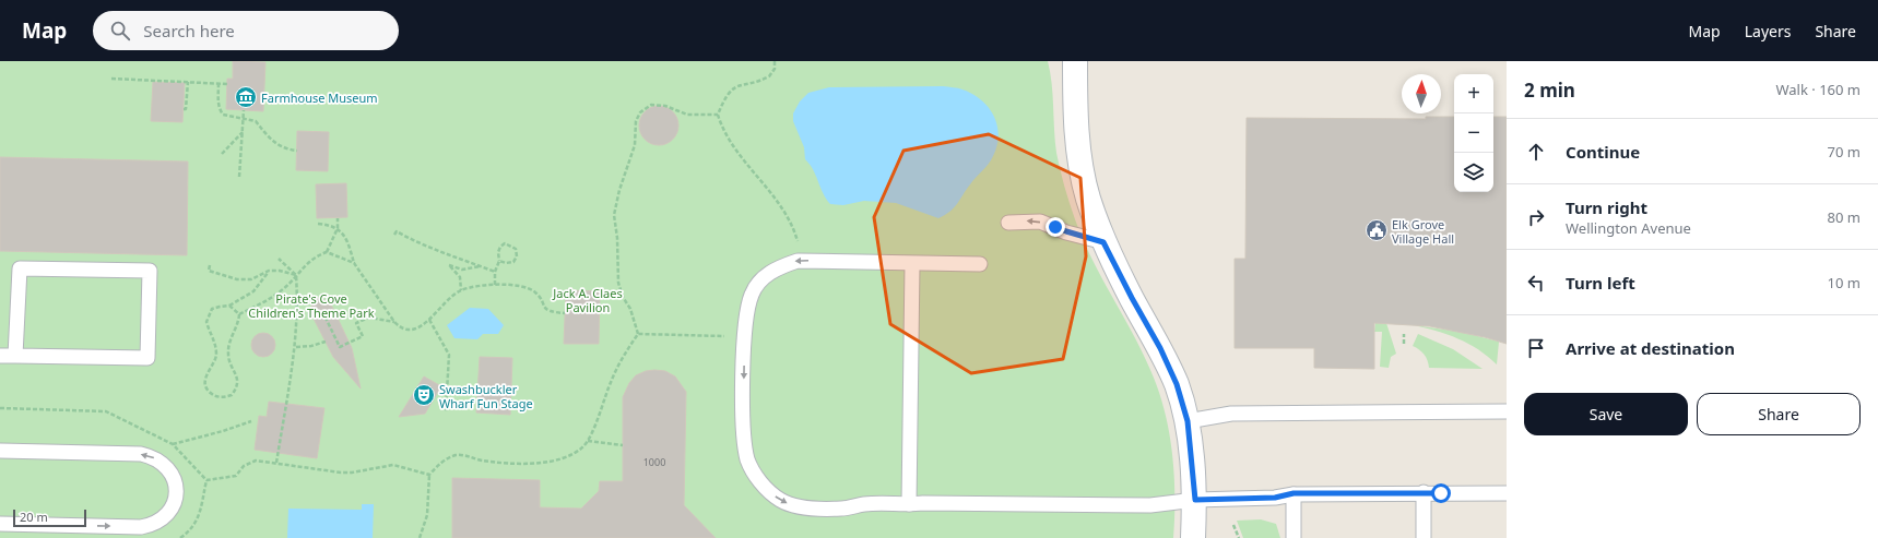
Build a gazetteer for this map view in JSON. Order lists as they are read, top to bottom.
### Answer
{
  "parks": ["Jack A. Claes Pavilion", "Pirate's Cove Children's Theme Park"],
  "places": {
    "museum": ["Farmhouse Museum"],
    "public building": ["Elk Grove Village Hall"],
    "theatre": ["Swashbuckler Wharf Fun Stage"]
  },
  "house_numbers": ["1000"],
  "scale_bar": "20 m",
  "north": "top",
  "page": {
    "header": "Map",
    "search": "Search here",
    "nav": ["Map", "Layers", "Share"],
    "heading": ["2 min", "Walk · 160 m"],
    "map_buttons": ["+", "−"],
    "list": [
      ["Continue", "70 m"],
      ["Turn right", "Wellington Avenue", "80 m"],
      ["Turn left", "10 m"],
      "Arrive at destination"
    ],
    "buttons": ["Save", "Share"],
    "scale": "20 m"
  }
}
